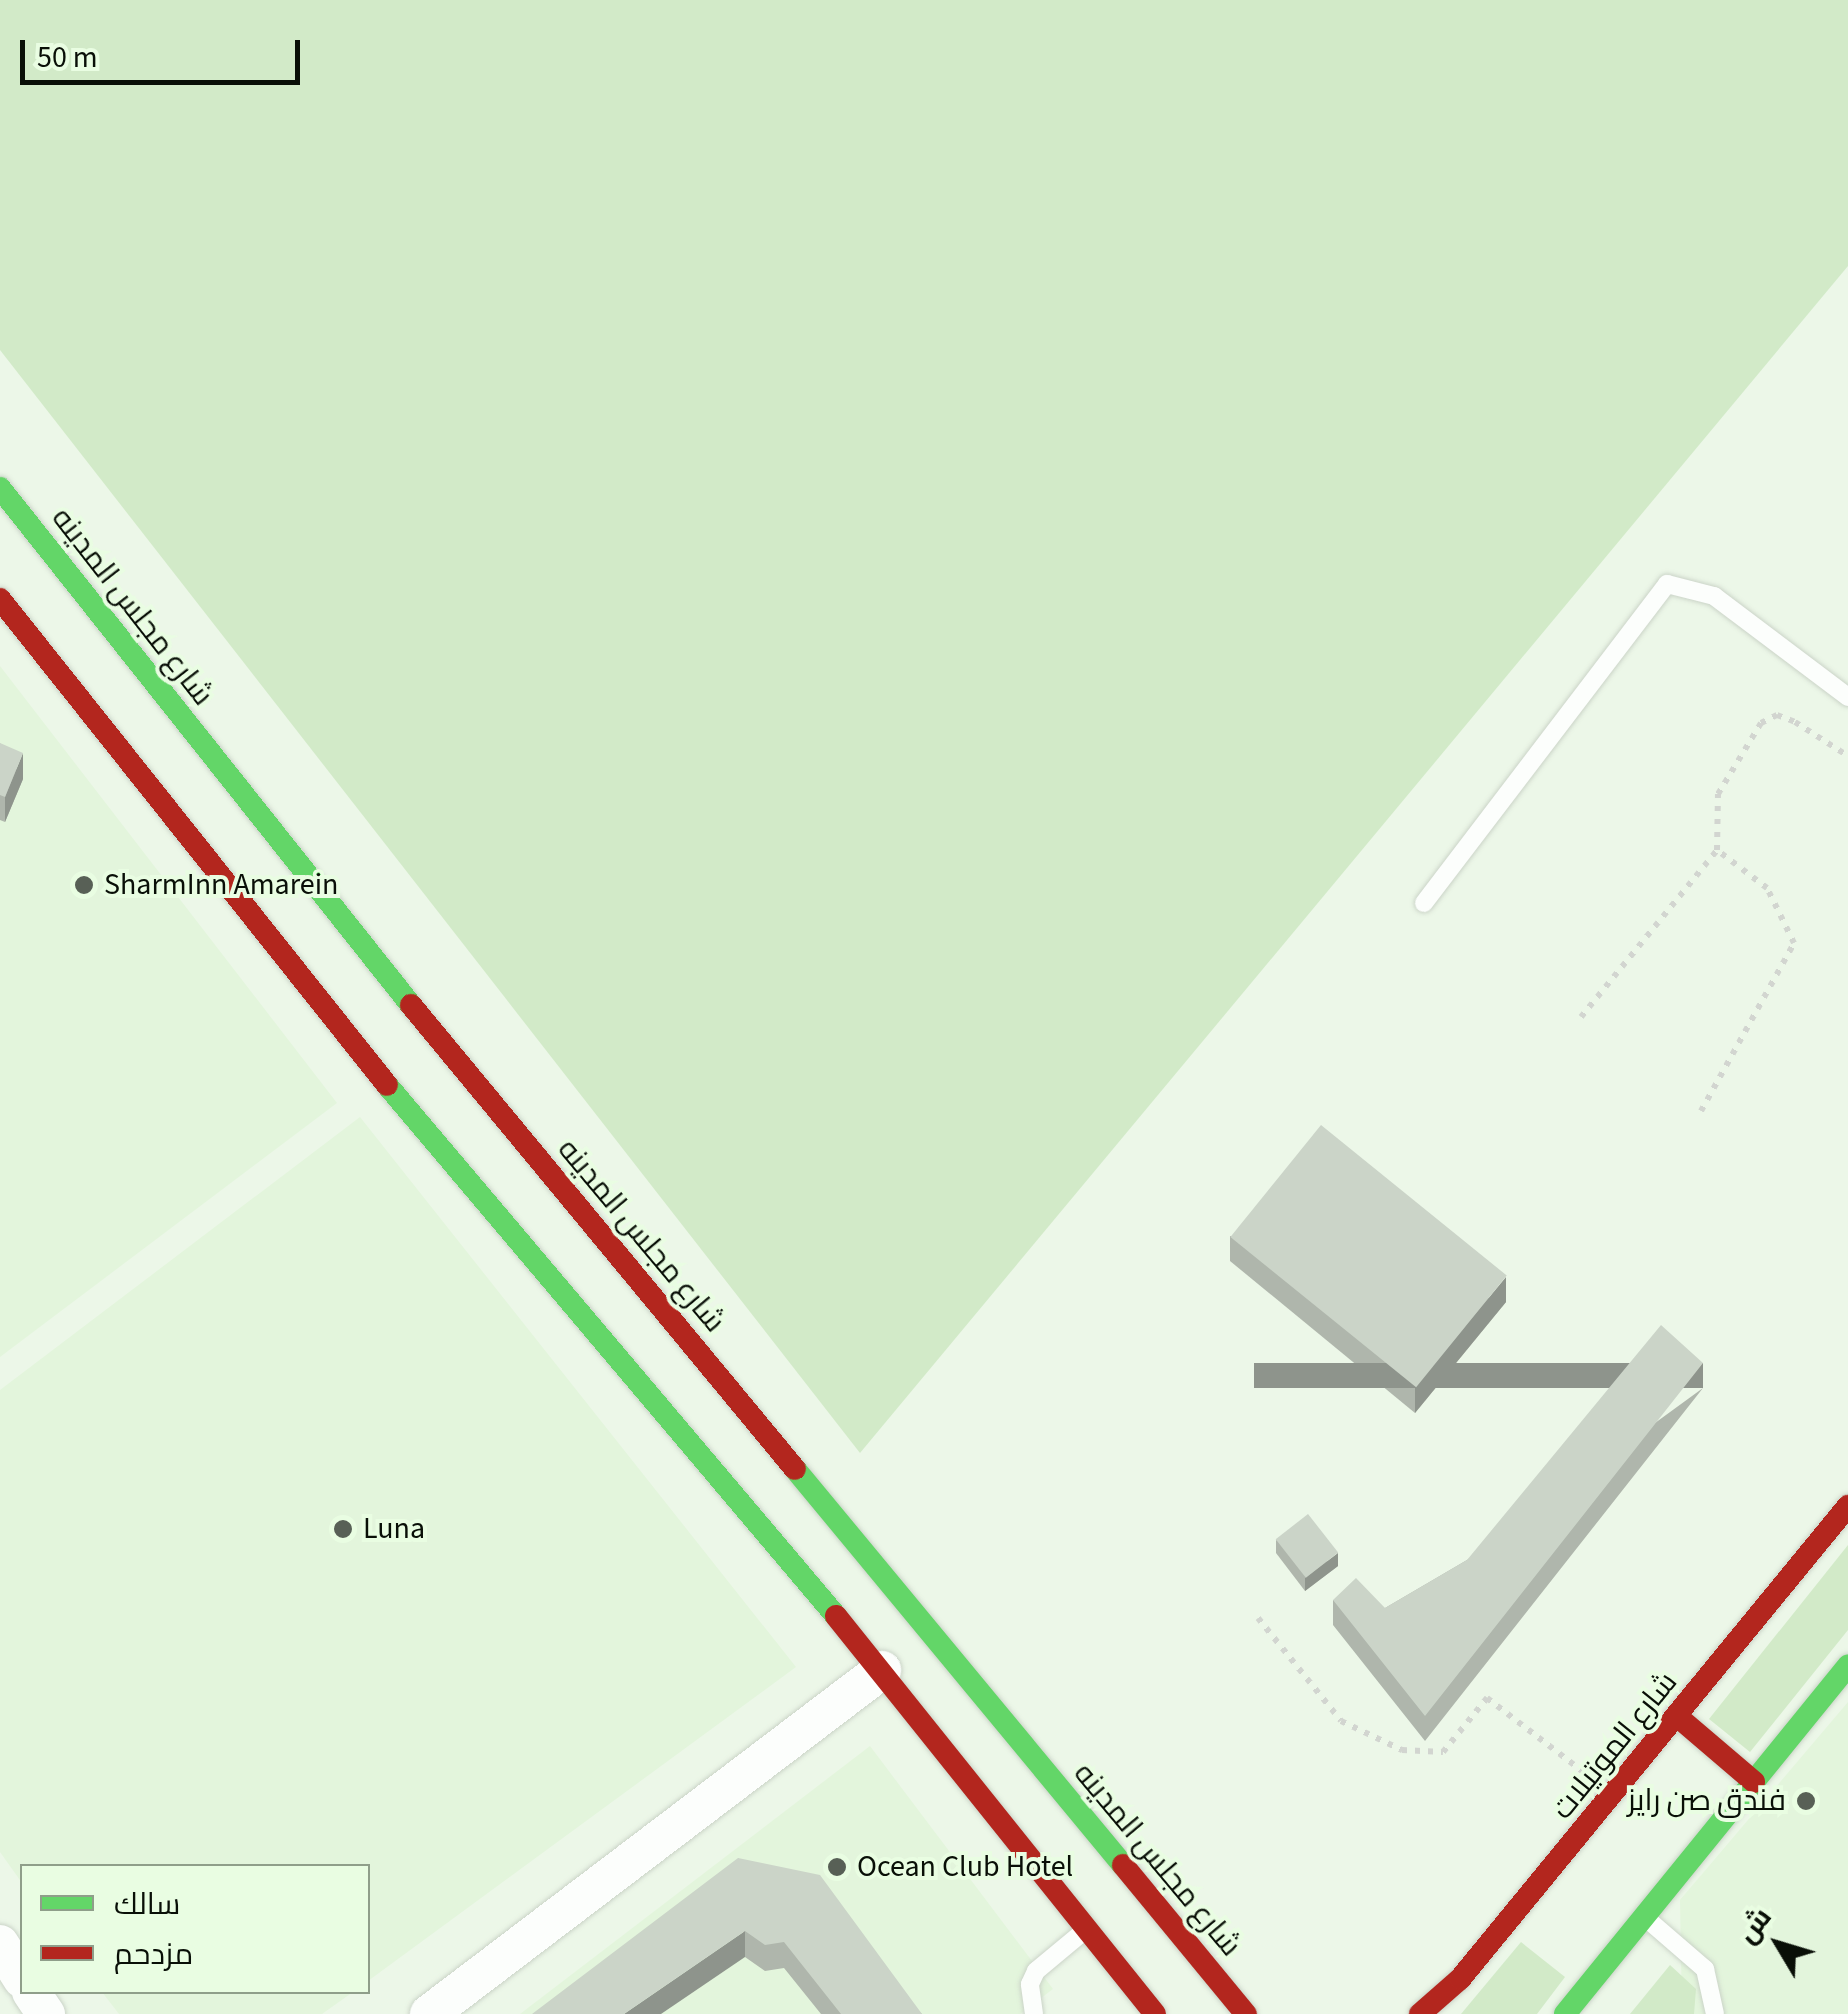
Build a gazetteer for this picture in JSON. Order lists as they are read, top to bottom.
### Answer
{
  "streets": {
    "main road": ["شارع مجلس المدينه", "شارع الموتيلات"]
  },
  "places": [
    "SharmInn Amarein",
    "Luna",
    "فندق صن رايز",
    "Ocean Club Hotel"
  ],
  "legend": ["سالك", "مزدحم"],
  "scale_bar": "50 m",
  "north": "top left"
}
